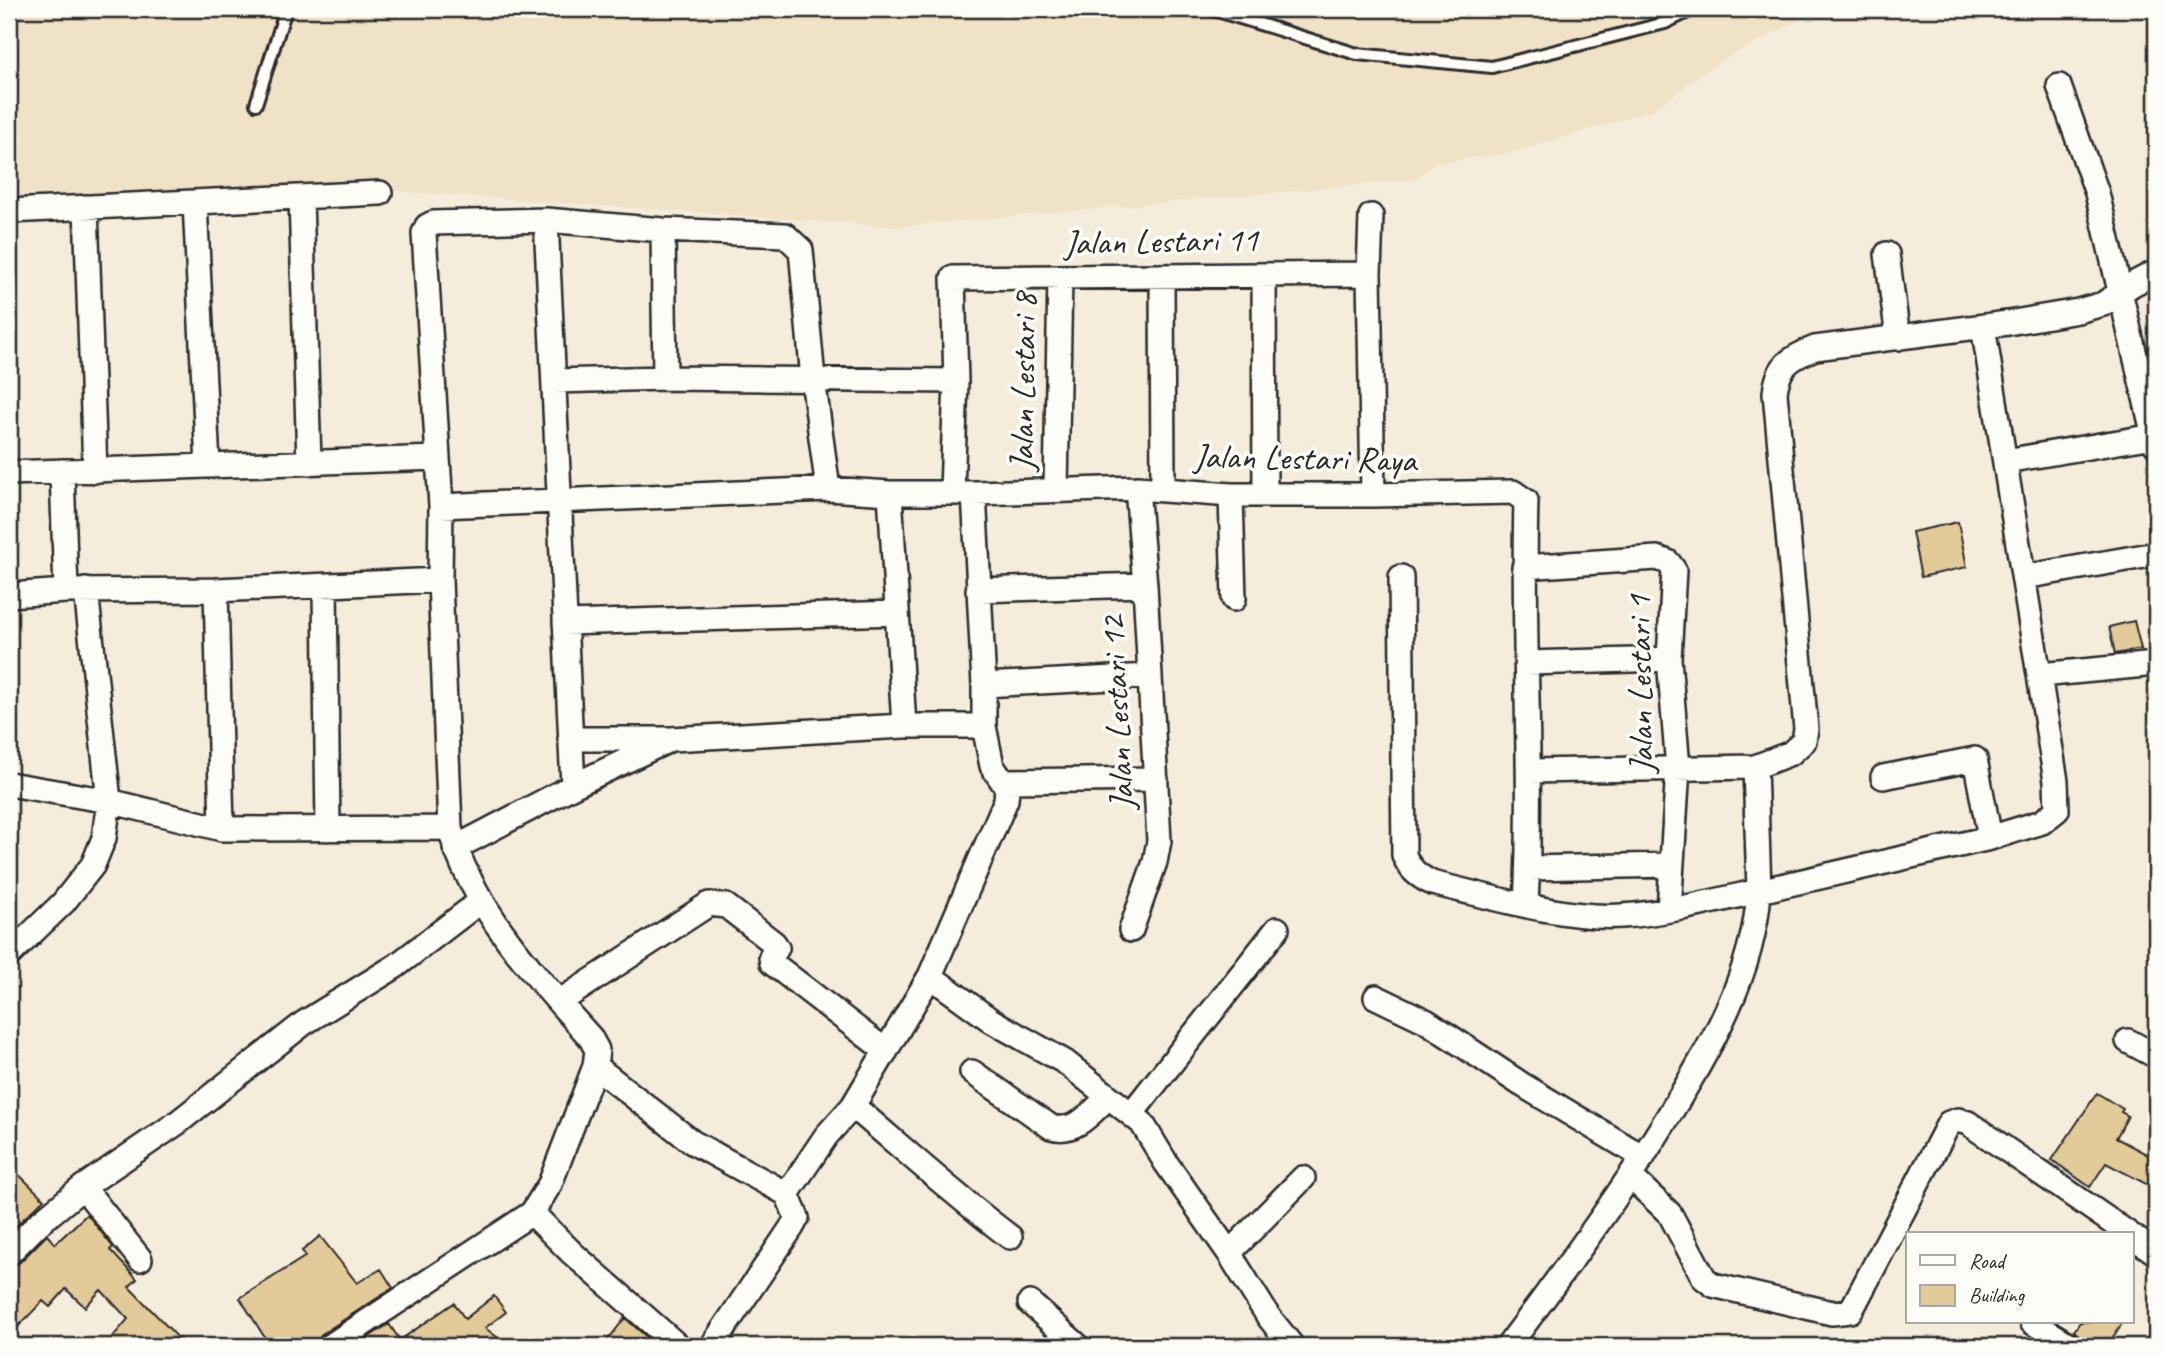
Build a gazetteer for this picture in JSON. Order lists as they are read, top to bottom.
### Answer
{
  "streets": {
    "street": [
      "Jalan Lestari 11",
      "Jalan Lestari 8",
      "Jalan Lestari Raya",
      "Jalan Lestari 1",
      "Jalan Lestari 12"
    ]
  },
  "crossings": [
    ["Jalan Lestari 11", "Jalan Lestari 8"],
    ["Jalan Lestari 8", "Jalan Lestari Raya"],
    ["Jalan Lestari Raya", "Jalan Lestari 1"],
    ["Jalan Lestari Raya", "Jalan Lestari 12"]
  ],
  "legend": ["Road", "Building"]
}
